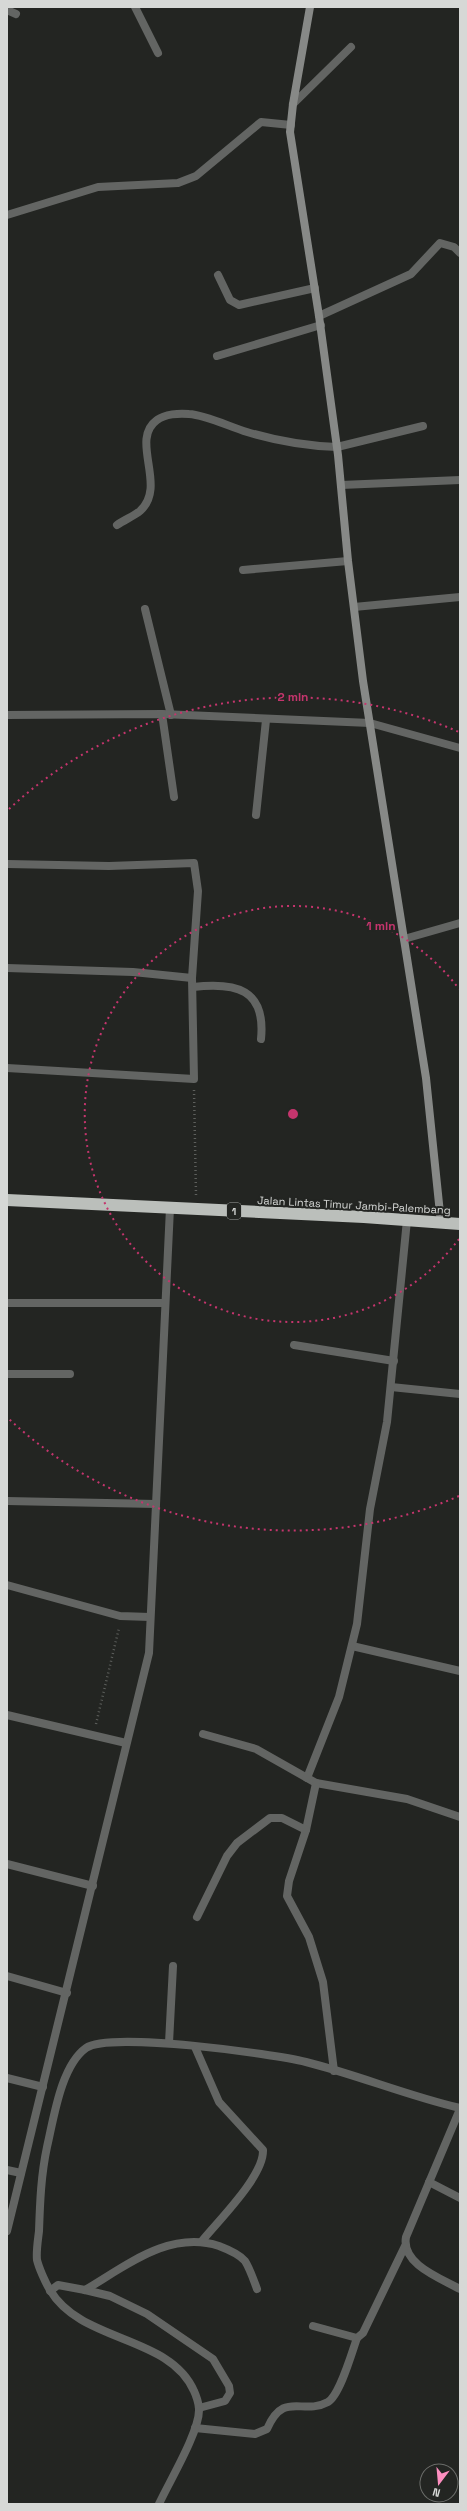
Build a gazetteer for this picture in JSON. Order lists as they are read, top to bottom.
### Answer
{
  "streets": {
    "highway": ["Jalan Lintas Timur Jambi-Palembang", "1"]
  },
  "north": "bottom",
  "rings": ["2 min", "1 min"]
}
